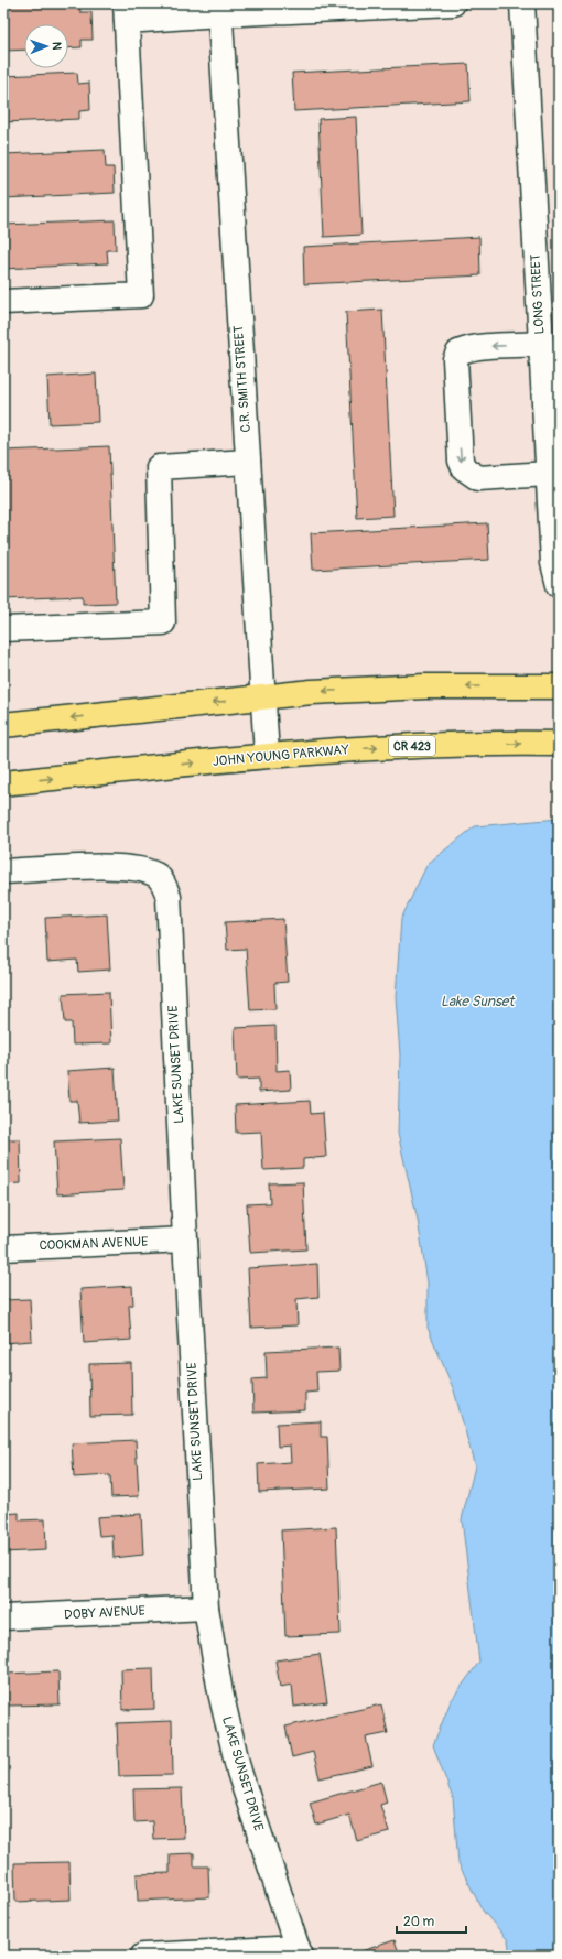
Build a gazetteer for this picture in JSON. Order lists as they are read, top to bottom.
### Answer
{
  "streets": {
    "main road": ["CR 423", "JOHN YOUNG PARKWAY"],
    "street": [
      "LONG STREET",
      "C.R. SMITH STREET",
      "LAKE SUNSET DRIVE",
      "COOKMAN AVENUE",
      "DOBY AVENUE"
    ]
  },
  "crossings": [
    ["C.R. SMITH STREET", "JOHN YOUNG PARKWAY"],
    ["LAKE SUNSET DRIVE", "COOKMAN AVENUE"],
    ["LAKE SUNSET DRIVE", "DOBY AVENUE"]
  ],
  "water": ["Lake Sunset"],
  "scale_bar": "20 m",
  "north": "right"
}
